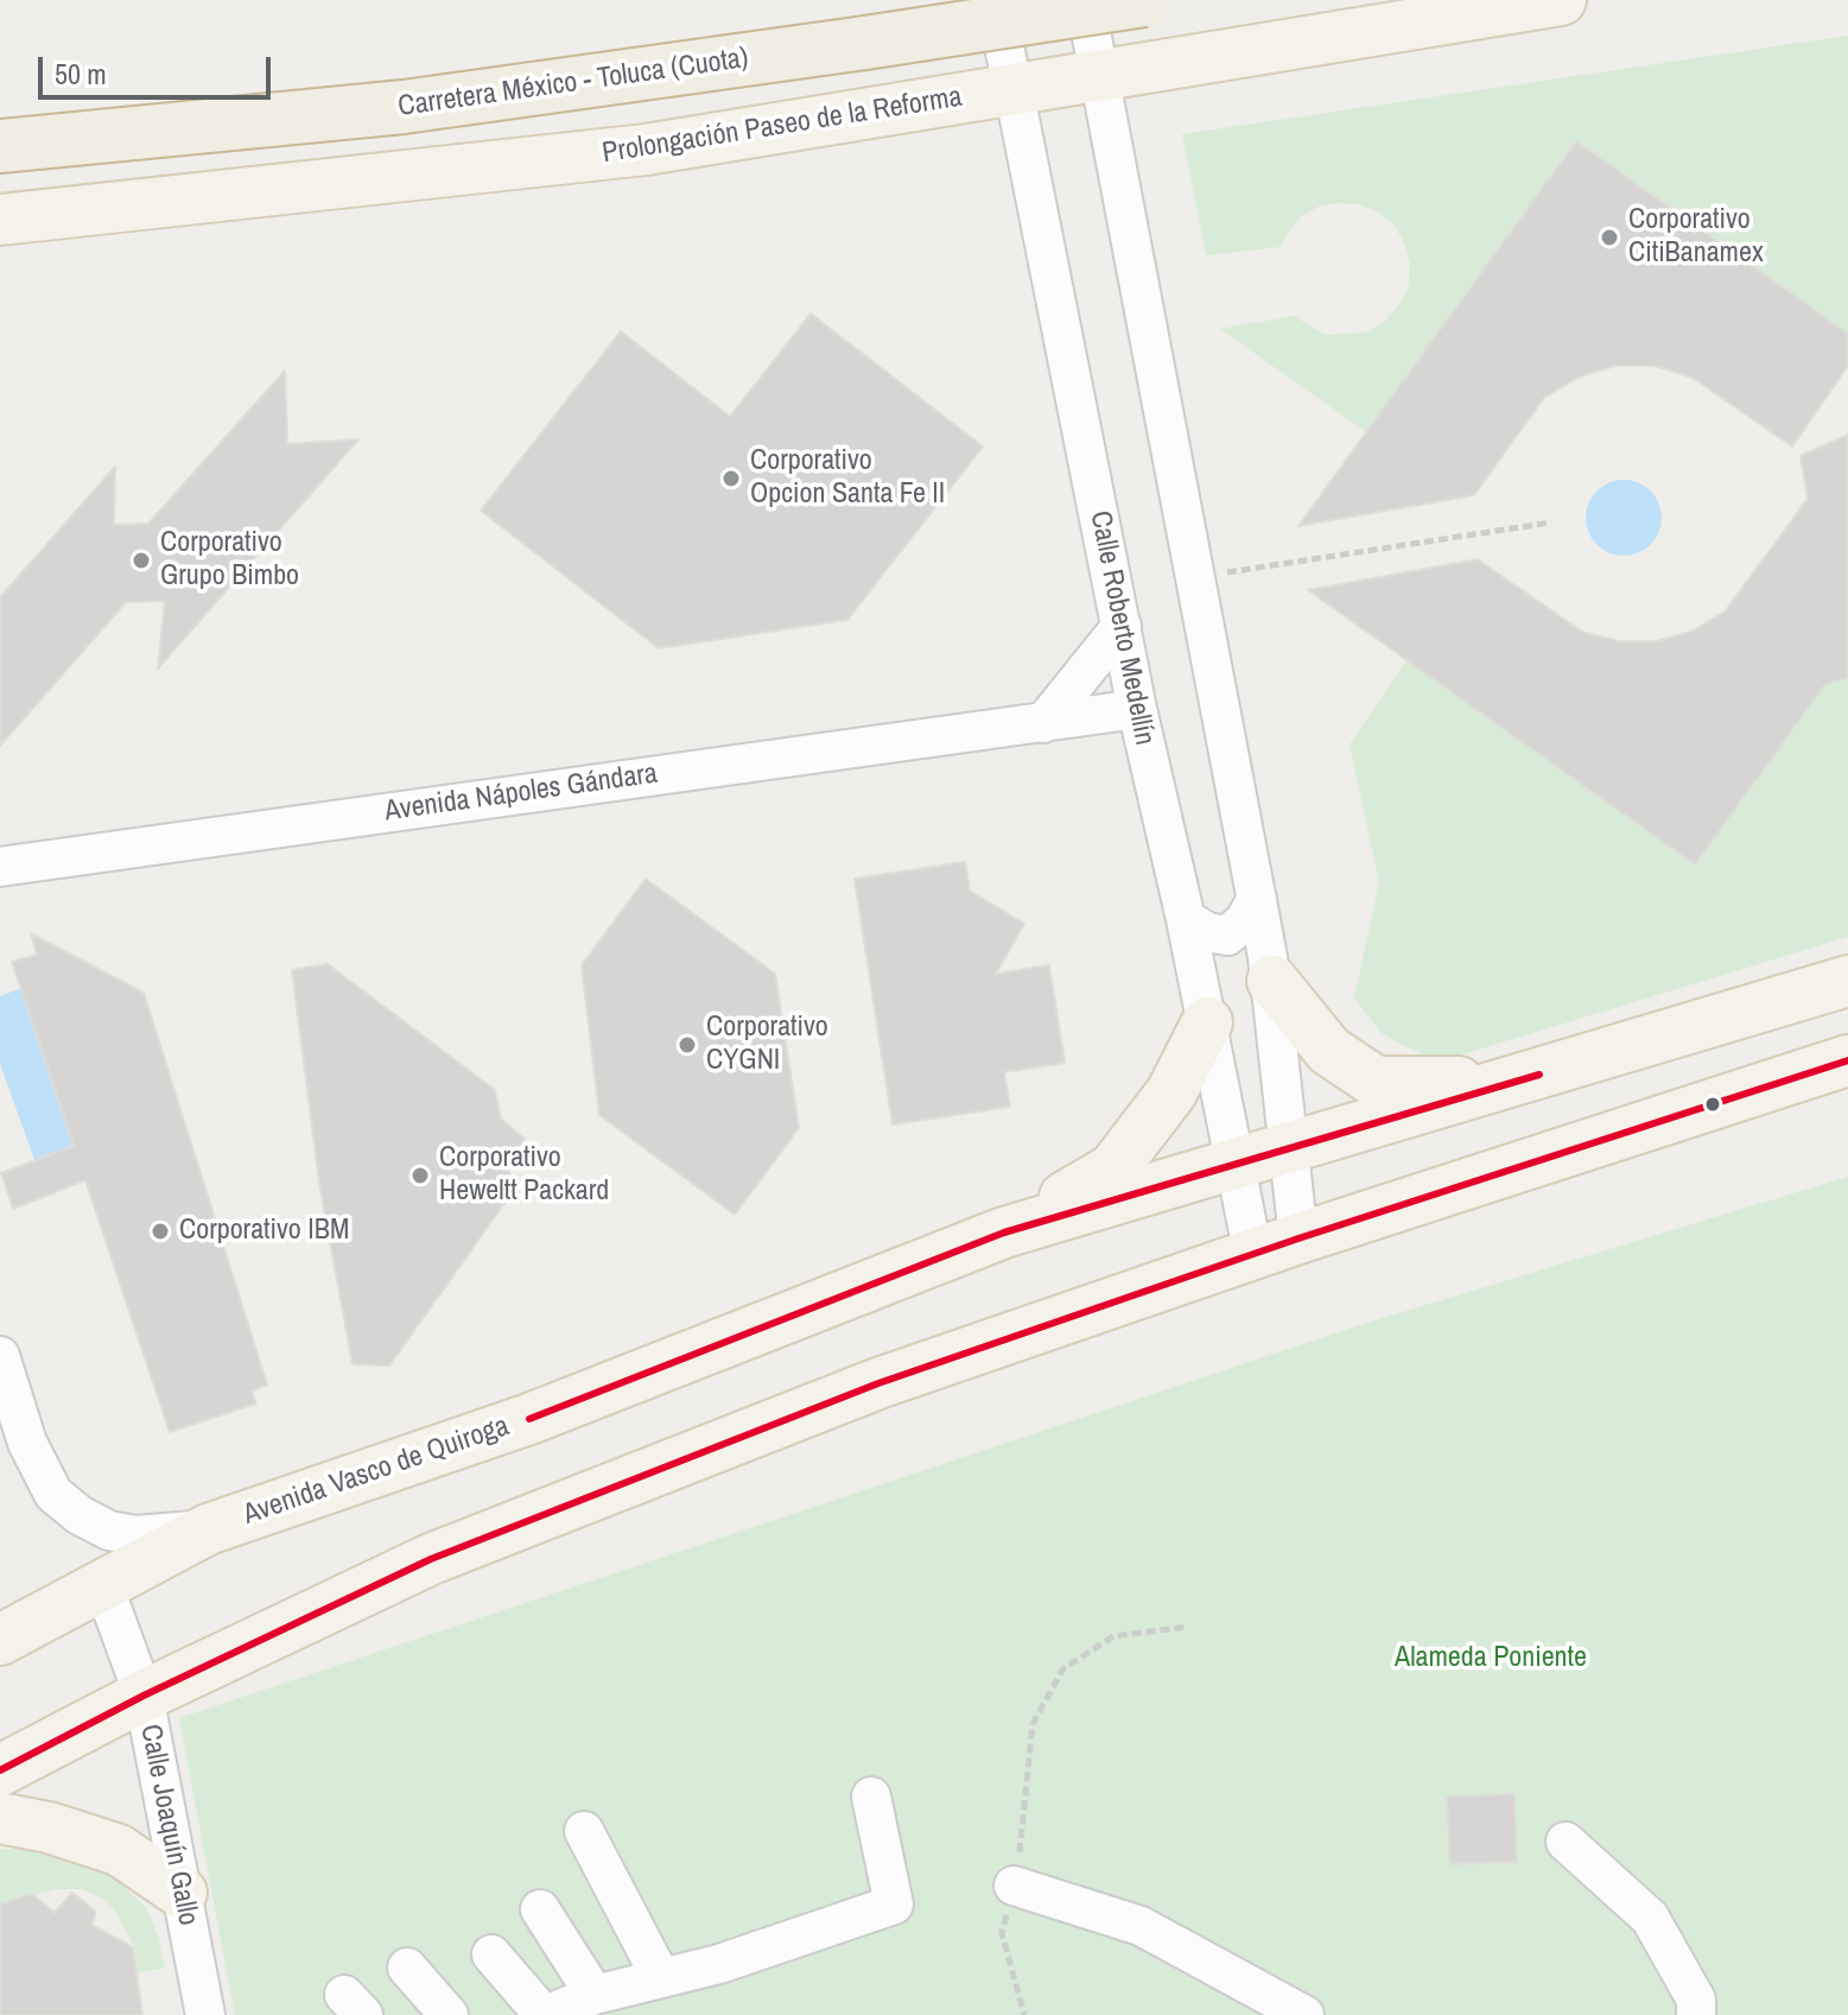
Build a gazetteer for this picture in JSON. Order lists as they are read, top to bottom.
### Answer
{
  "streets": {
    "highway": ["Carretera México - Toluca (Cuota)"],
    "main road": ["Prolongación Paseo de la Reforma", "Avenida Vasco de Quiroga"],
    "street": ["Calle Roberto Medellín", "Avenida Nápoles Gándara", "Calle Joaquín Gallo"]
  },
  "crossings": [
    ["Prolongación Paseo de la Reforma", "Calle Roberto Medellín"],
    ["Calle Roberto Medellín", "Avenida Nápoles Gándara"],
    ["Calle Roberto Medellín", "Avenida Vasco de Quiroga"],
    ["Avenida Vasco de Quiroga", "Calle Joaquín Gallo"]
  ],
  "parks": ["Alameda Poniente"],
  "places": [
    "Corporativo CitiBanamex",
    "Corporativo Opcion Santa Fe II",
    "Corporativo Grupo Bimbo",
    "Corporativo CYGNI",
    "Corporativo Heweltt Packard",
    "Corporativo IBM"
  ],
  "scale_bar": "50 m"
}
